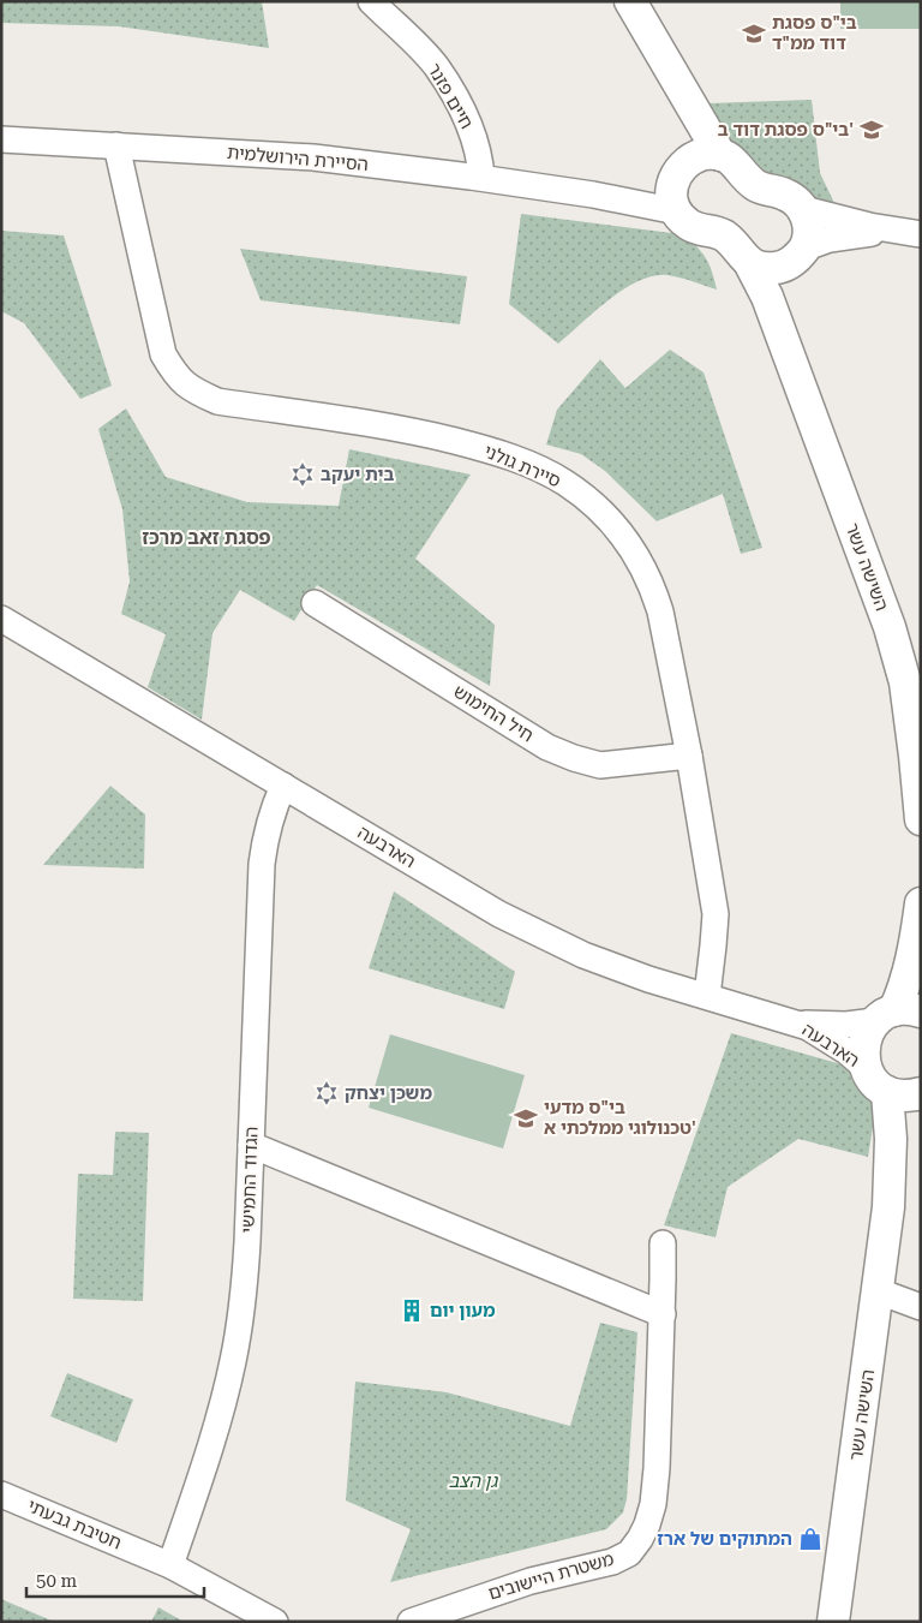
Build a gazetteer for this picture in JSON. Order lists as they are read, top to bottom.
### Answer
{
  "streets": {
    "street": [
      "חיים פזנר",
      "הסיירת הירושלמית",
      "סיירת גולני",
      "השישה עשר",
      "חיל החימוש",
      "הארבעה",
      "הגדוד החמישי",
      "חטיבת גבעתי",
      "משטרת היישובים"
    ]
  },
  "crossings": [
    ["חיים פזנר", "הסיירת הירושלמית"],
    ["הסיירת הירושלמית", "סיירת גולני"],
    ["הסיירת הירושלמית", "השישה עשר"],
    ["סיירת גולני", "חיל החימוש"],
    ["סיירת גולני", "הארבעה"],
    ["הארבעה", "הגדוד החמישי"],
    ["הגדוד החמישי", "חטיבת גבעתי"]
  ],
  "districts": ["פסגת זאב מרכז"],
  "parks": ["גן הצב"],
  "places": {
    "school or university": ["בי\"ס פסגת דוד ממ\"ד", "בי\"ס פסגת דוד ב'", "בי\"ס מדעי טכנולוגי ממלכתי א'"],
    "synagogue": ["בית יעקב", "משכן יצחק"],
    "building": ["מעון יום"],
    "shop": ["המתוקים של ארז"]
  },
  "scale_bar": "50 m"
}
